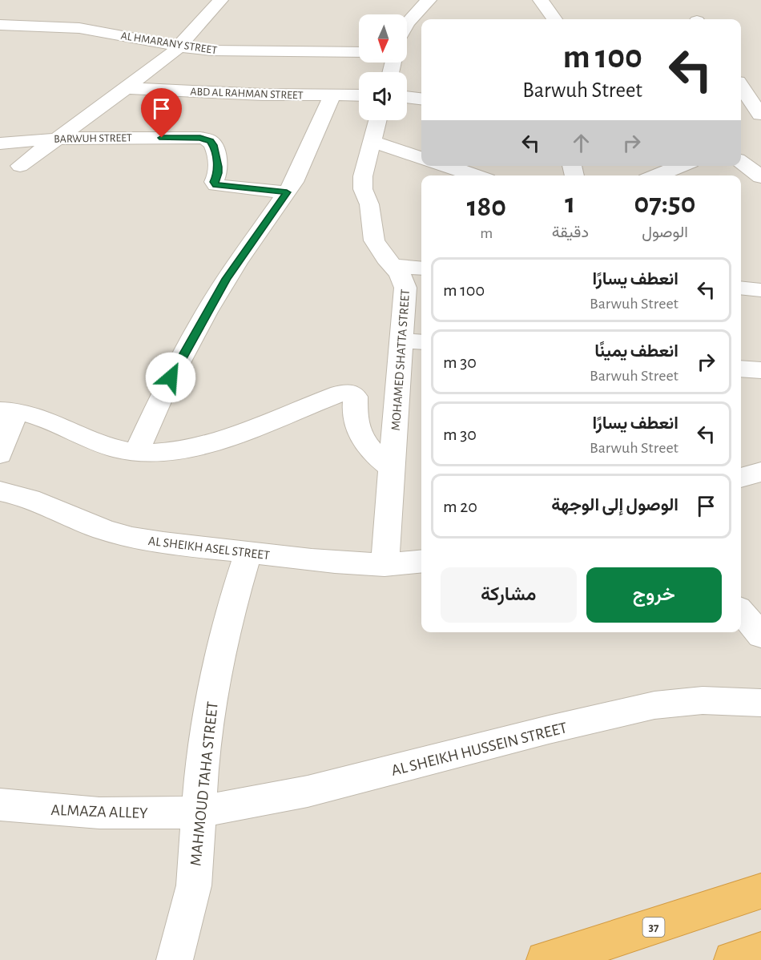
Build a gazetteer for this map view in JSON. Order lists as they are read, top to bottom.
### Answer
{
  "streets": {
    "highway": ["37"],
    "street": [
      "AL HMARANY STREET",
      "ABD AL RAHMAN STREET",
      "BARWUH STREET",
      "MOHAMED SHATTA STREET",
      "AL SHEIKH ASEL STREET",
      "AL SHEIKH HUSSEIN STREET",
      "MAHMOUD TAHA STREET",
      "ALMAZA ALLEY"
    ]
  },
  "crossings": [
    ["MOHAMED SHATTA STREET", "AL SHEIKH ASEL STREET"],
    ["AL SHEIKH ASEL STREET", "MAHMOUD TAHA STREET"],
    ["AL SHEIKH HUSSEIN STREET", "MAHMOUD TAHA STREET"],
    ["AL SHEIKH HUSSEIN STREET", "ALMAZA ALLEY"],
    ["MAHMOUD TAHA STREET", "ALMAZA ALLEY"]
  ],
  "north": "bottom",
  "page": {
    "turn": ["100 m", "Barwuh Street"],
    "eta": [
      "07:50",
      "الوصول",
      "1",
      "دقيقة",
      "180",
      "m"
    ],
    "list": [
      {
        "name": "انعطف يسارًا",
        "note": "Barwuh Street",
        "value": "100 m"
      },
      {
        "name": "انعطف يمينًا",
        "note": "Barwuh Street",
        "value": "30 m"
      },
      {
        "name": "انعطف يسارًا",
        "note": "Barwuh Street",
        "value": "30 m"
      },
      {
        "name": "الوصول إلى الوجهة",
        "value": "20 m"
      }
    ],
    "buttons": ["خروج", "مشاركة"]
  }
}
